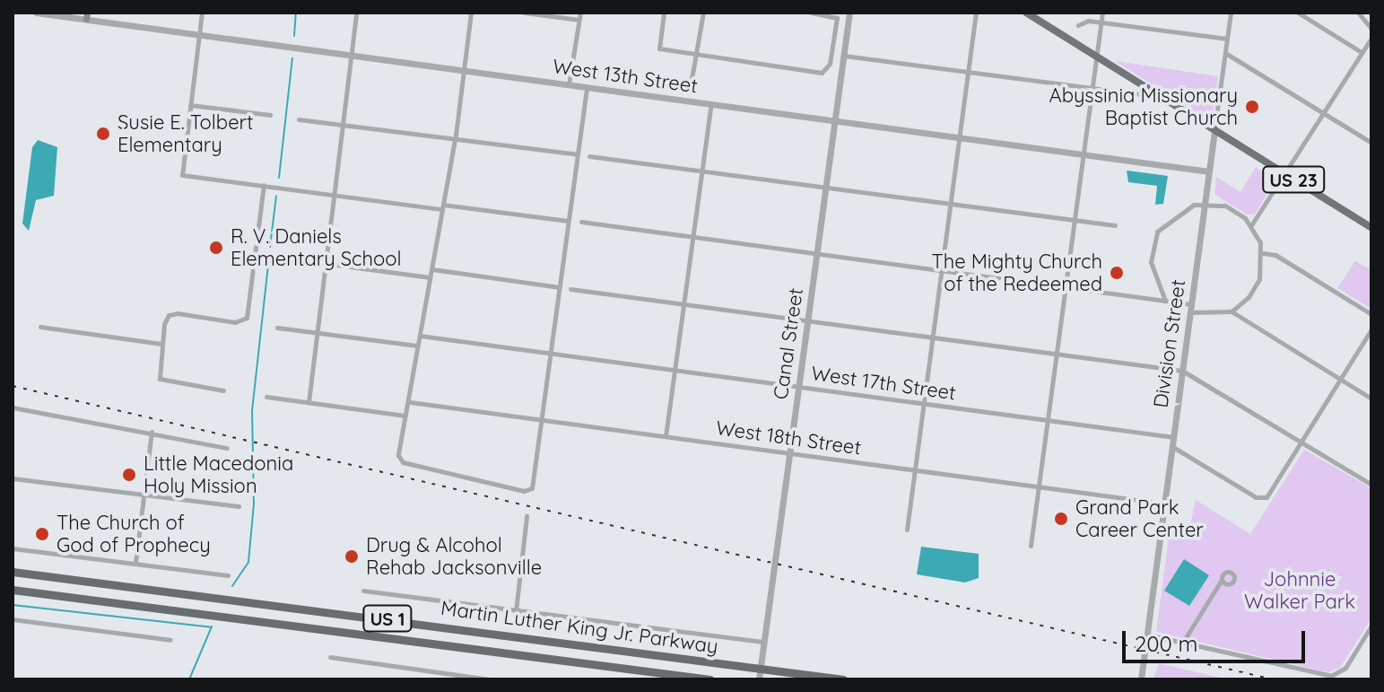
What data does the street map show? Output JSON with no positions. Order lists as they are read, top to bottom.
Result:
{
  "streets": {
    "highway": ["US 1", "Martin Luther King Jr. Parkway"],
    "main road": ["US 23"],
    "street": [
      "West 13th Street",
      "Canal Street",
      "Division Street",
      "West 17th Street",
      "West 18th Street"
    ]
  },
  "crossings": [
    ["West 13th Street", "Canal Street"],
    ["West 13th Street", "Division Street"],
    ["US 23", "Division Street"],
    ["Canal Street", "West 17th Street"],
    ["Canal Street", "West 18th Street"],
    ["Canal Street", "Martin Luther King Jr. Parkway"],
    ["Division Street", "West 17th Street"],
    ["Division Street", "West 18th Street"]
  ],
  "parks": ["Johnnie Walker Park"],
  "places": [
    "Abyssinia Missionary Baptist Church",
    "Susie E. Tolbert Elementary",
    "R. V. Daniels Elementary School",
    "The Mighty Church of the Redeemed",
    "Little Macedonia Holy Mission",
    "Grand Park Career Center",
    "The Church of God of Prophecy",
    "Drug & Alcohol Rehab Jacksonville"
  ],
  "scale_bar": "200 m"
}
